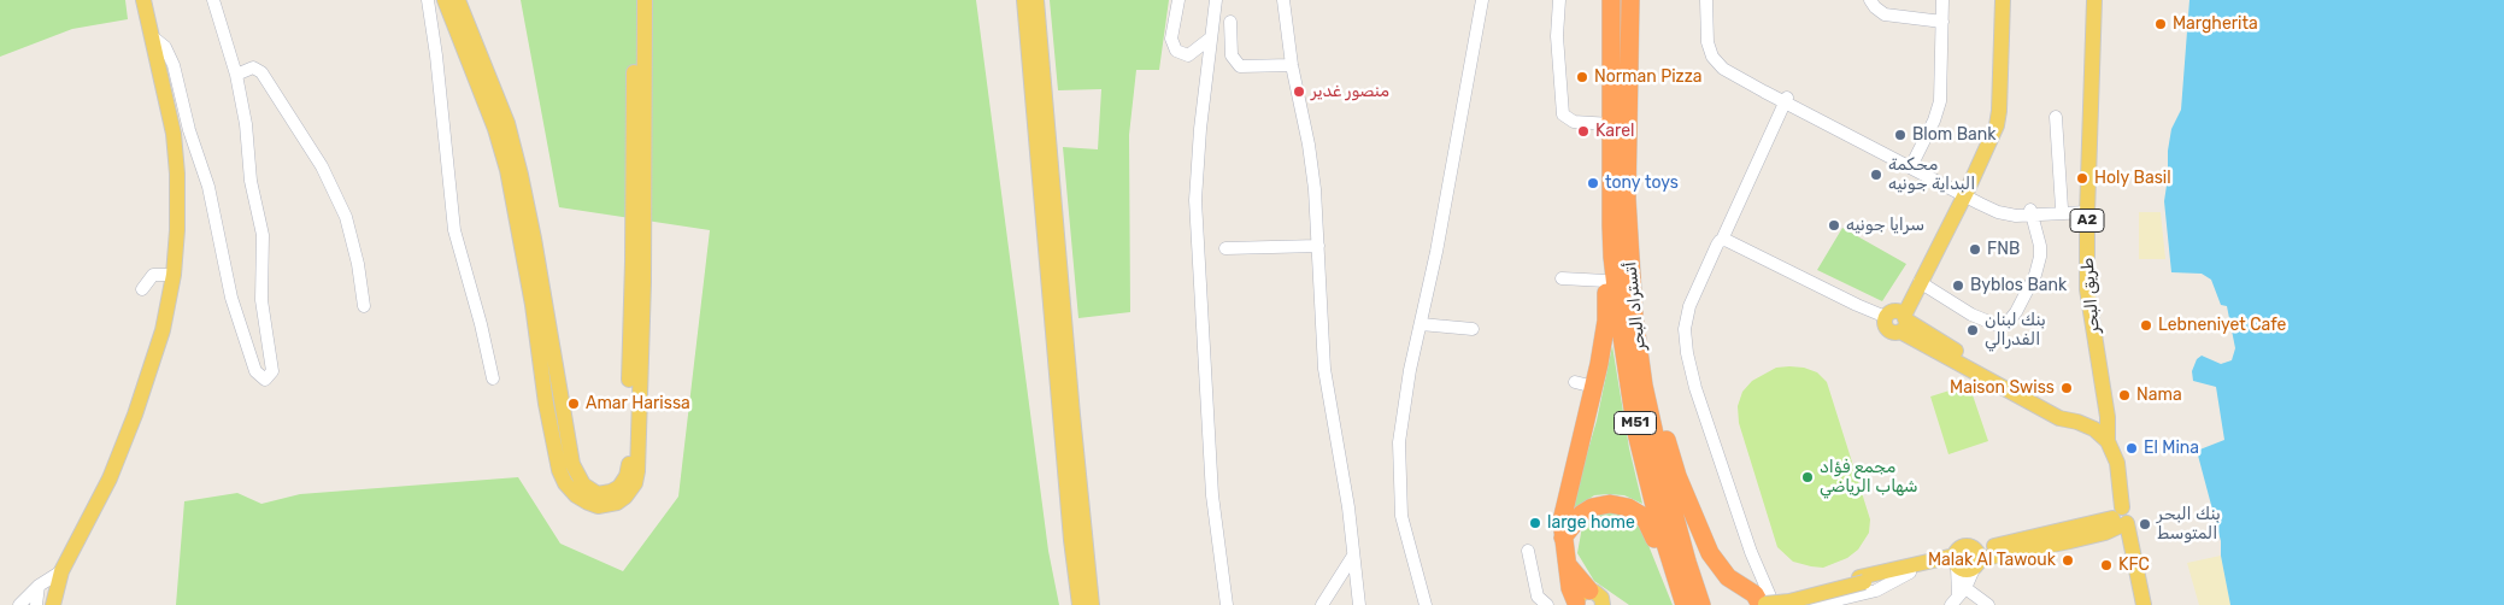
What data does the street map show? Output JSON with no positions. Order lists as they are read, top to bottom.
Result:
{
  "streets": {
    "highway": ["أتستراد البحر", "M51"],
    "main road": ["A2", "طريق البحر"]
  },
  "places": [
    "Margherita",
    "Norman Pizza",
    "منصور غدير",
    "Karel",
    "Blom Bank",
    "محكمة البداية جونيه",
    "Holy Basil",
    "tony toys",
    "سرايا جونيه",
    "FNB",
    "Byblos Bank",
    "Lebneniyet Cafe",
    "بنك لبنان الفدرالي",
    "Maison Swiss",
    "Nama",
    "Amar Harissa",
    "El Mina",
    "مجمع فؤاد شهاب الرياضي",
    "large home",
    "بنك البحر المتوسط",
    "Malak Al Tawouk",
    "KFC"
  ]
}
